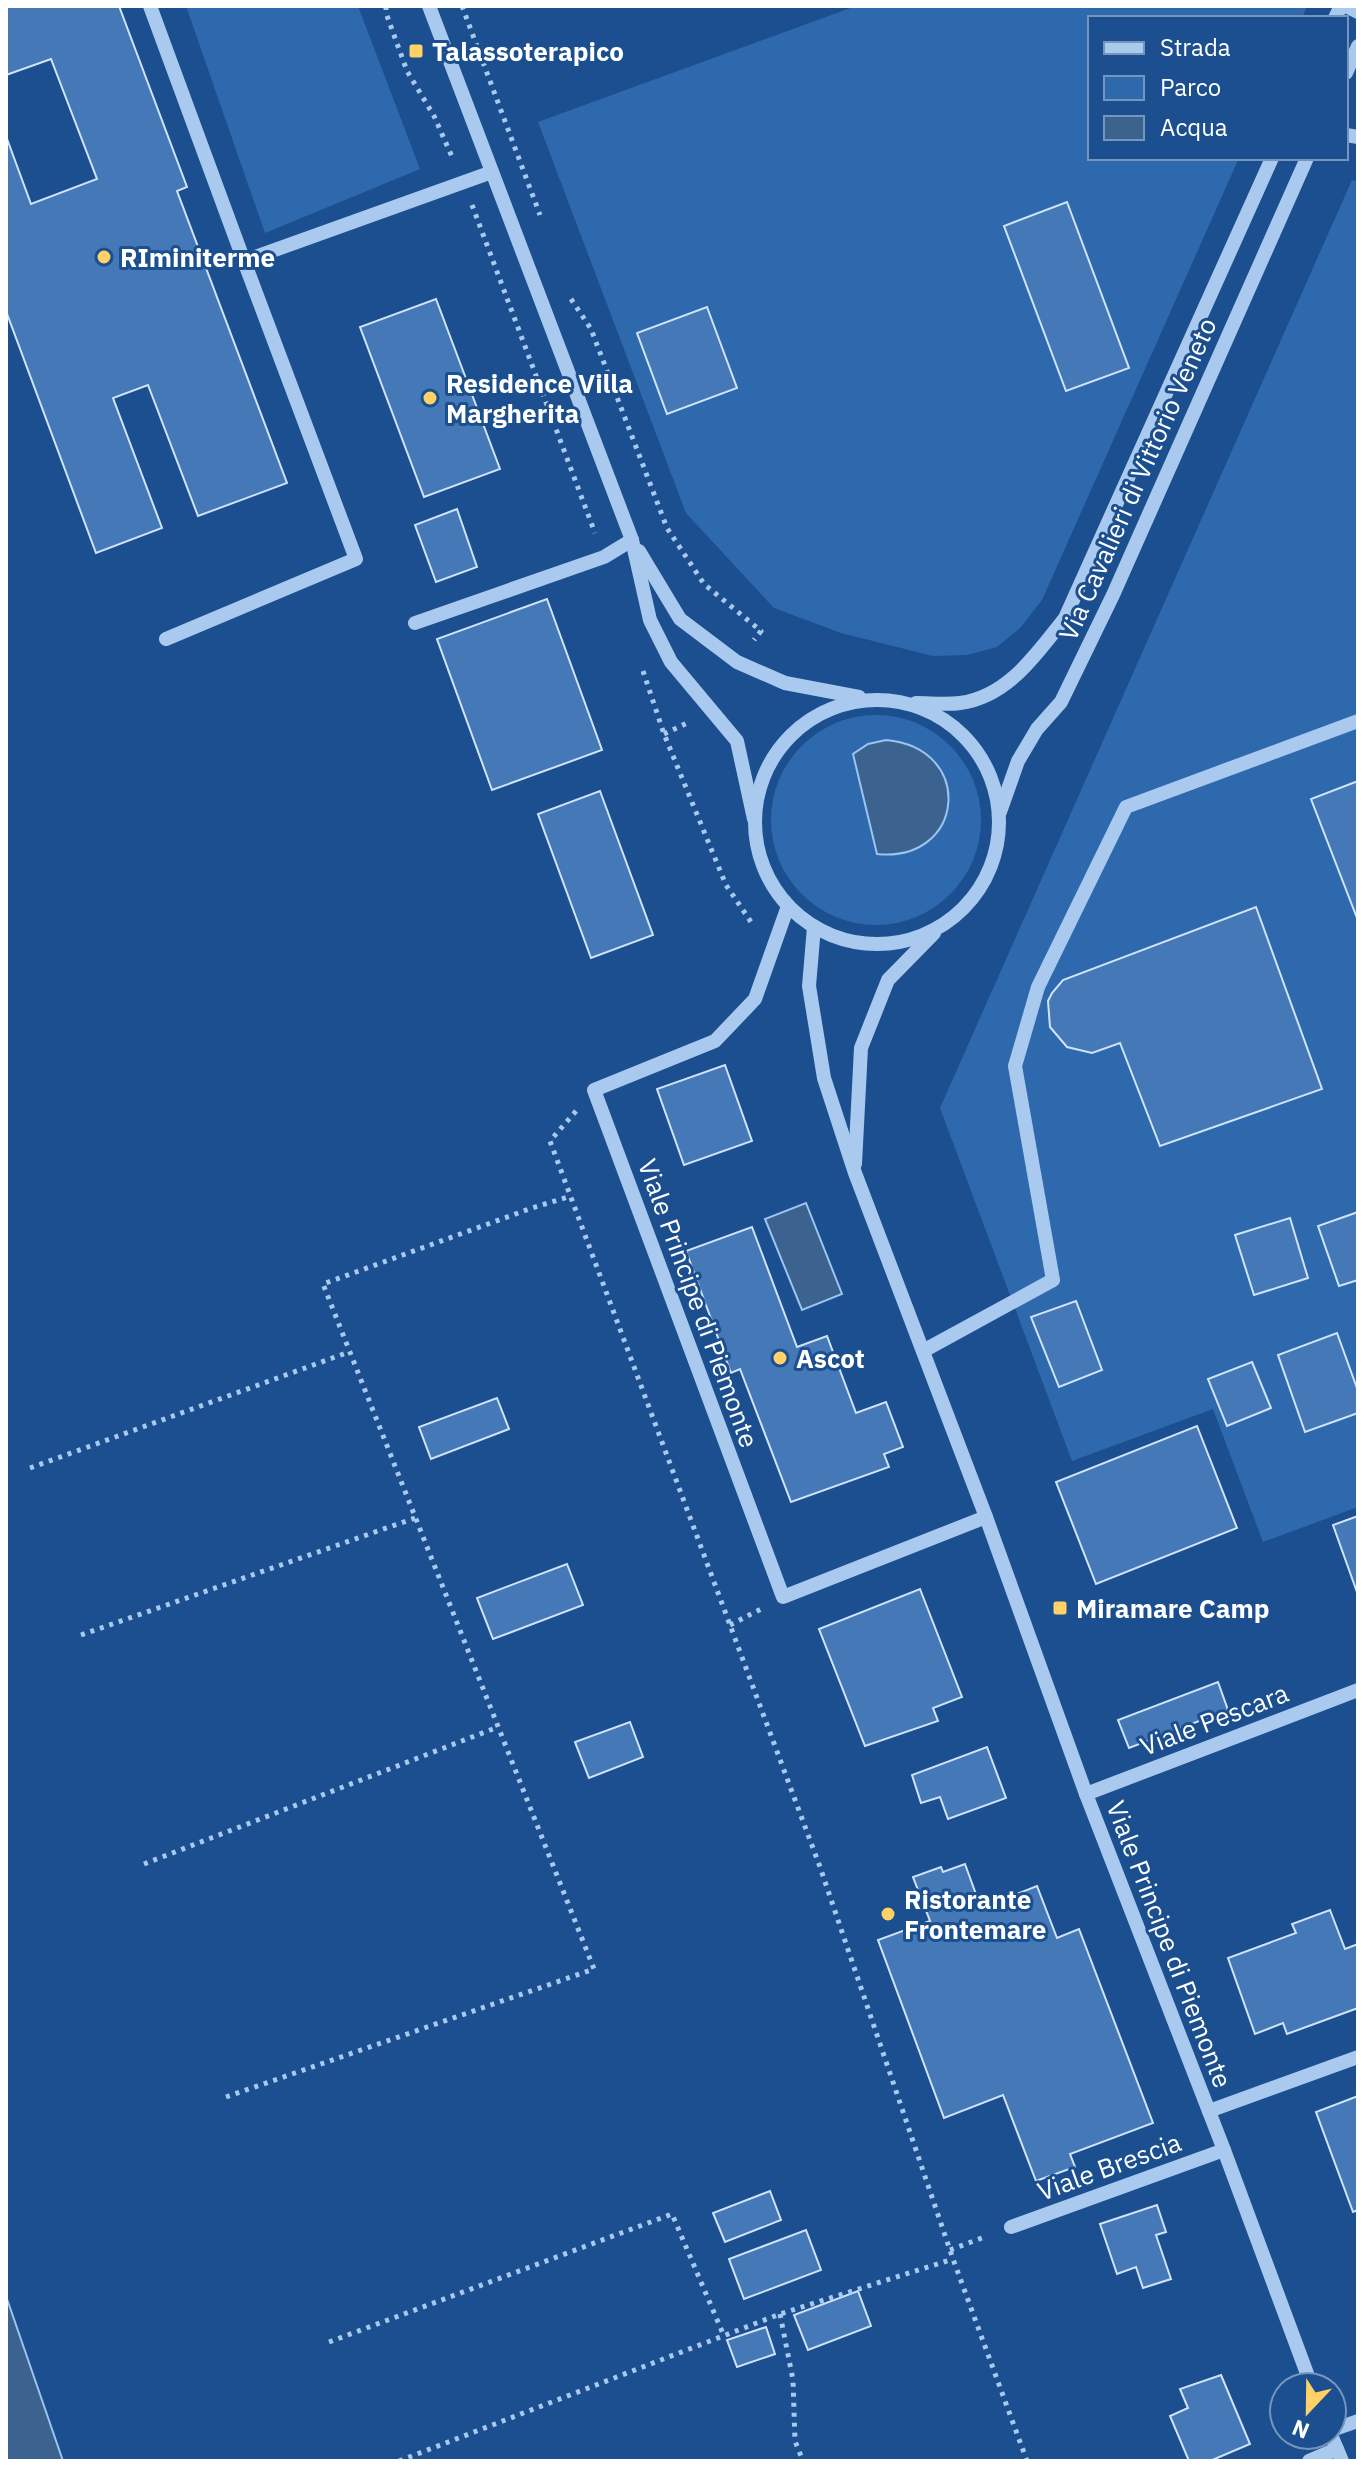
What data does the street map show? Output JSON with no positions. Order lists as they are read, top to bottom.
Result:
{
  "streets": {
    "street": [
      "Via Cavalieri di Vittorio Veneto",
      "Viale Principe di Piemonte",
      "Viale Pescara",
      "Viale Brescia"
    ]
  },
  "crossings": [
    ["Via Cavalieri di Vittorio Veneto", "Viale Principe di Piemonte"],
    ["Viale Principe di Piemonte", "Viale Pescara"],
    ["Viale Principe di Piemonte", "Viale Brescia"]
  ],
  "places": {
    "transit": ["Talassoterapico", "Miramare Camp"],
    "other": [
      "RIminiterme",
      "Residence Villa Margherita",
      "Ascot",
      "Ristorante Frontemare"
    ]
  },
  "legend": ["Strada", "Parco", "Acqua"],
  "north": "bottom"
}
